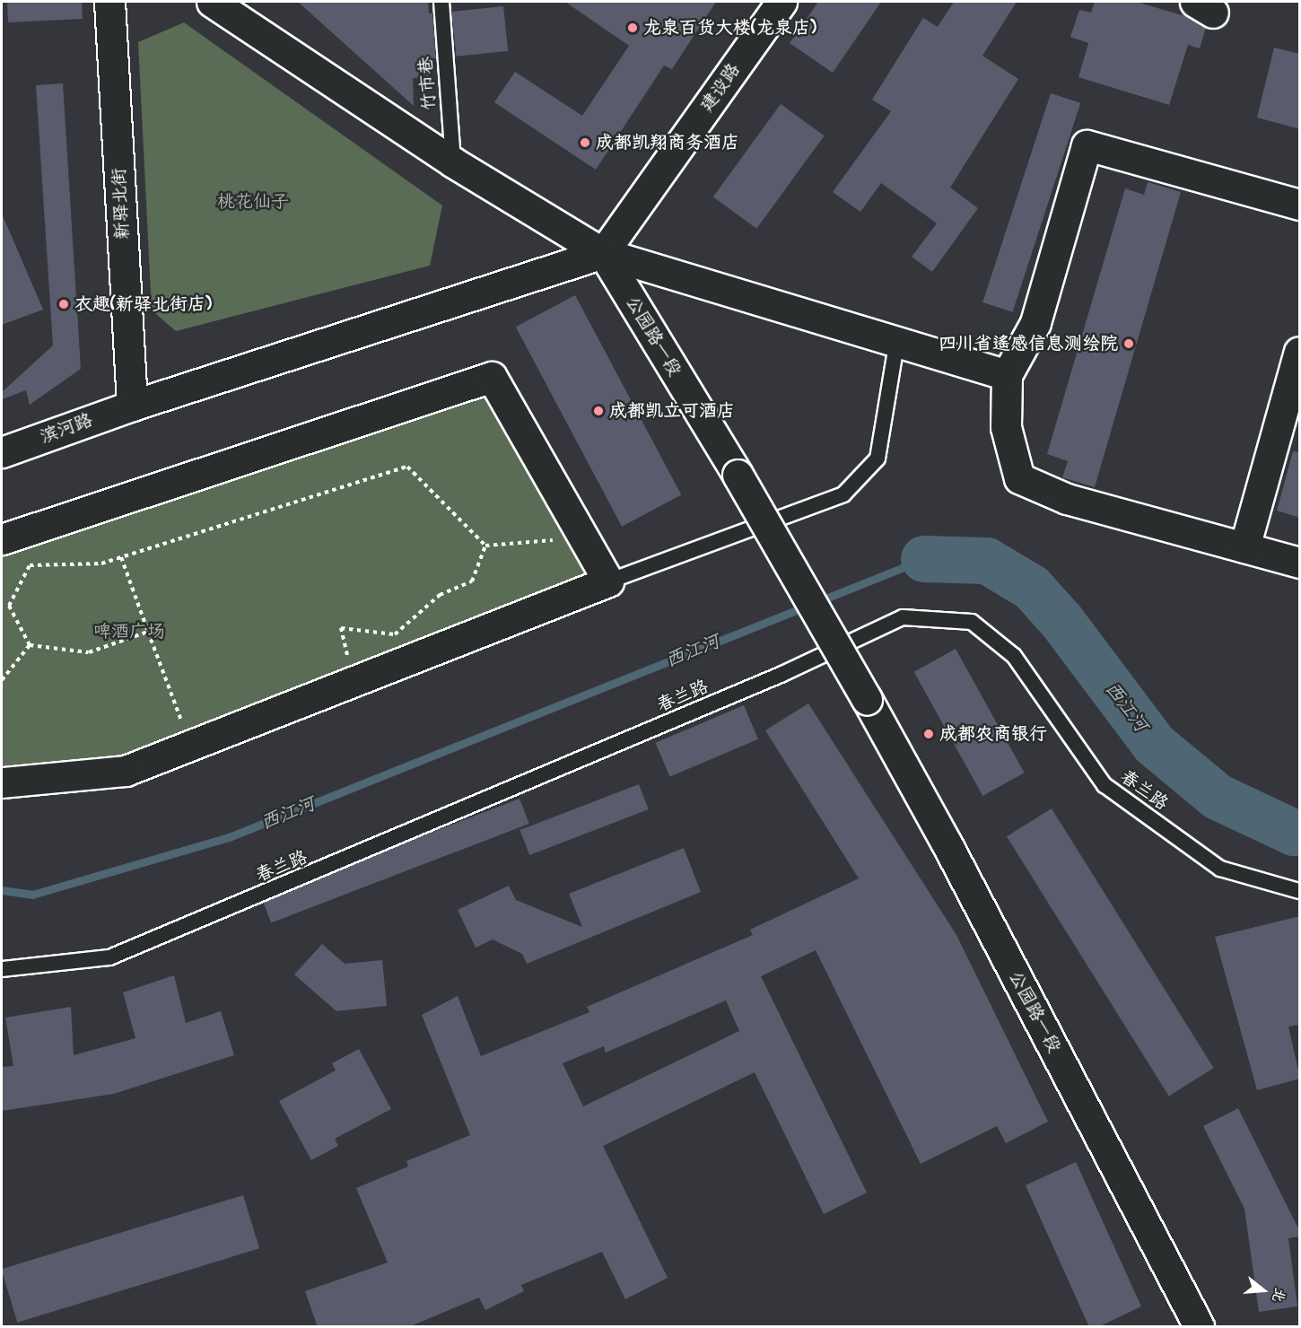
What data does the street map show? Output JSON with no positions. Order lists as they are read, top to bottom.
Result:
{
  "streets": {
    "street": [
      "建设路",
      "新驿北街",
      "公园路一段",
      "滨河路"
    ],
    "lane": ["竹市巷", "春兰路"]
  },
  "crossings": [
    ["建设路", "公园路一段"],
    ["建设路", "滨河路"],
    ["新驿北街", "滨河路"],
    ["公园路一段", "滨河路"]
  ],
  "water": ["西江河"],
  "parks": ["桃花仙子", "啤酒广场"],
  "places": [
    "龙泉百货大楼(龙泉店)",
    "成都凯翔商务酒店",
    "衣趣(新驿北街店)",
    "四川省遥感信息测绘院",
    "成都凯立可酒店",
    "成都农商银行"
  ],
  "north": "right"
}
